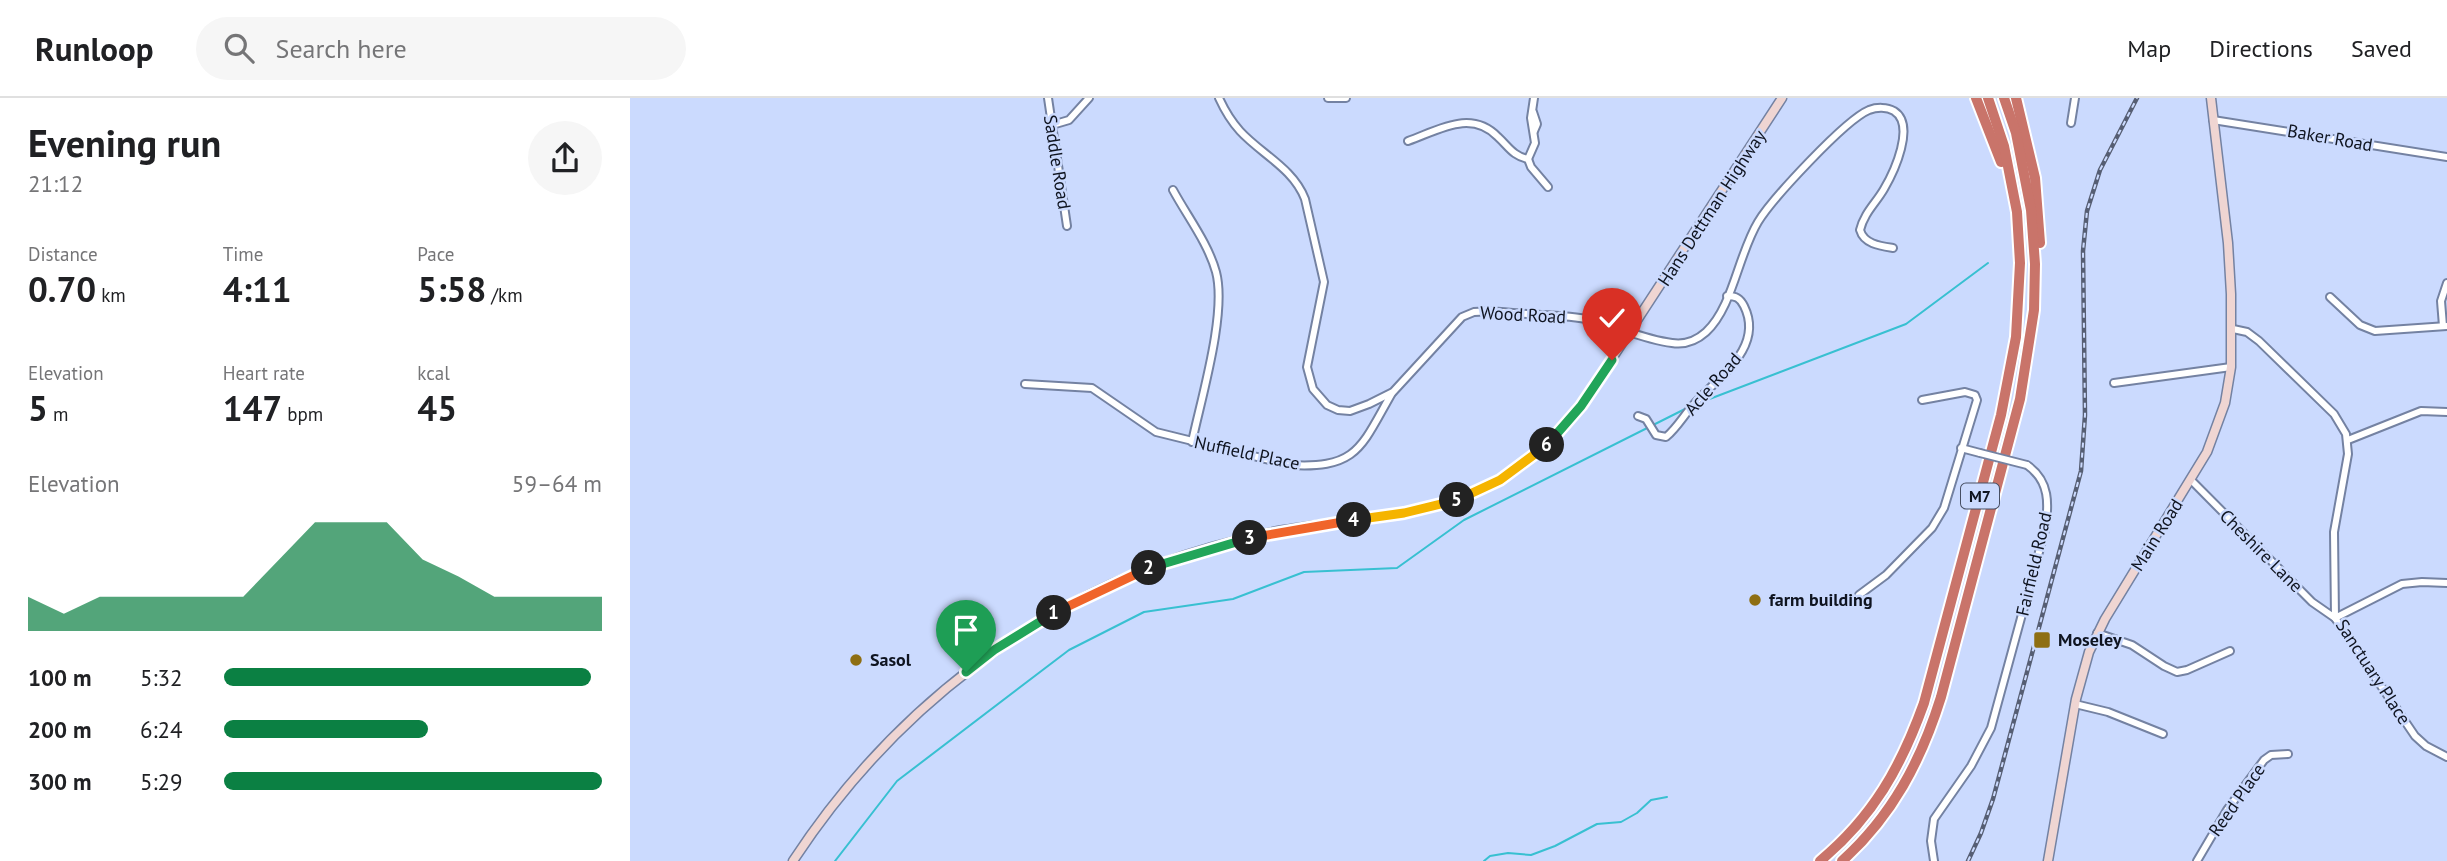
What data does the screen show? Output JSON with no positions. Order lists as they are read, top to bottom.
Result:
{
  "streets": {
    "highway": ["M7"],
    "street": [
      "Baker Road",
      "Saddle Road",
      "Hans Dettman Highway",
      "Wood Road",
      "Acle Road",
      "Nuffield Place",
      "Main Road",
      "Cheshire Lane",
      "Fairfield Road",
      "Sanctuary Place",
      "Reed Place"
    ]
  },
  "crossings": [
    ["Baker Road", "Main Road"],
    ["Hans Dettman Highway", "Wood Road"],
    ["Wood Road", "Acle Road"],
    ["Wood Road", "Nuffield Place"],
    ["Main Road", "Cheshire Lane"],
    ["Cheshire Lane", "Sanctuary Place"]
  ],
  "places": {
    "other": ["farm building", "Sasol"],
    "transit": ["Moseley"]
  },
  "page": {
    "header": "Runloop",
    "search": "Search here",
    "nav": ["Map", "Directions", "Saved"],
    "heading": ["Evening run", "21:12"],
    "stats": [
      ["Distance", "0.70 km"],
      ["Time", "4:11"],
      ["Pace", "5:58 /km"],
      ["Elevation", "5 m"],
      ["Heart rate", "147 bpm"],
      ["kcal", "45"]
    ],
    "pins": [
      "6",
      "5",
      "4",
      "3",
      "2",
      "1"
    ],
    "chart": ["Elevation", "59–64 m"],
    "list": [
      {
        "name": "100 m",
        "note": "5:32"
      },
      {
        "name": "200 m",
        "note": "6:24"
      },
      {
        "name": "300 m",
        "note": "5:29"
      }
    ]
  }
}
